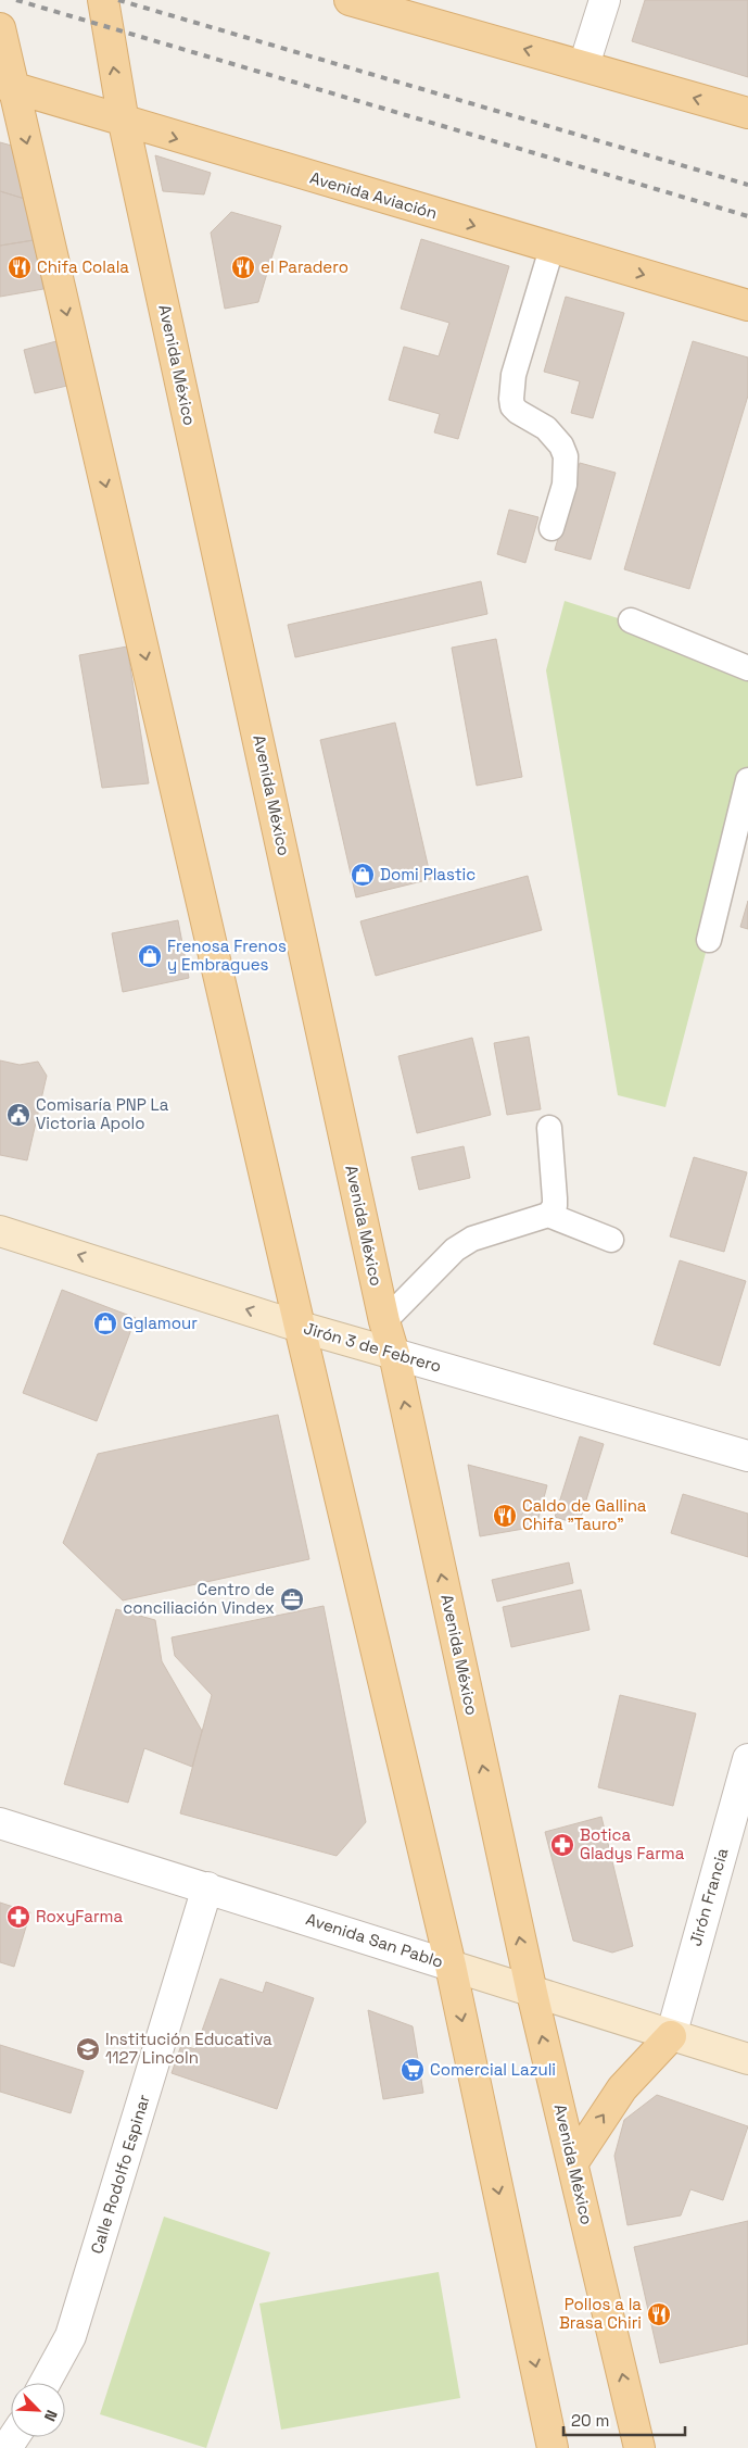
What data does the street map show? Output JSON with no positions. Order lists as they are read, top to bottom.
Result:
{
  "streets": {
    "main road": ["Avenida Aviación", "Avenida México"],
    "street": [
      "Jirón 3 de Febrero",
      "Jirón Francia",
      "Avenida San Pablo",
      "Calle Rodolfo Espinar"
    ]
  },
  "crossings": [
    ["Avenida Aviación", "Avenida México"],
    ["Avenida México", "Jirón 3 de Febrero"],
    ["Avenida México", "Avenida San Pablo"],
    ["Jirón Francia", "Avenida San Pablo"],
    ["Avenida San Pablo", "Calle Rodolfo Espinar"]
  ],
  "one_way": ["Jirón 3 de Febrero"],
  "places": {
    "restaurant": [
      "Chifa Colala",
      "el Paradero",
      "Caldo de Gallina Chifa \"Tauro\"",
      "Pollos a la Brasa Chiri"
    ],
    "shop": ["Domi Plastic", "Frenosa Frenos y Embragues", "Gglamour"],
    "public building": ["Comisaría PNP La Victoria Apolo"],
    "office": ["Centro de conciliación Vindex"],
    "pharmacy": ["Botica Gladys Farma", "RoxyFarma"],
    "school or university": ["Institución Educativa 1127 Lincoln"],
    "supermarket": ["Comercial Lazuli"]
  },
  "scale_bar": "20 m",
  "north": "bottom right"
}
